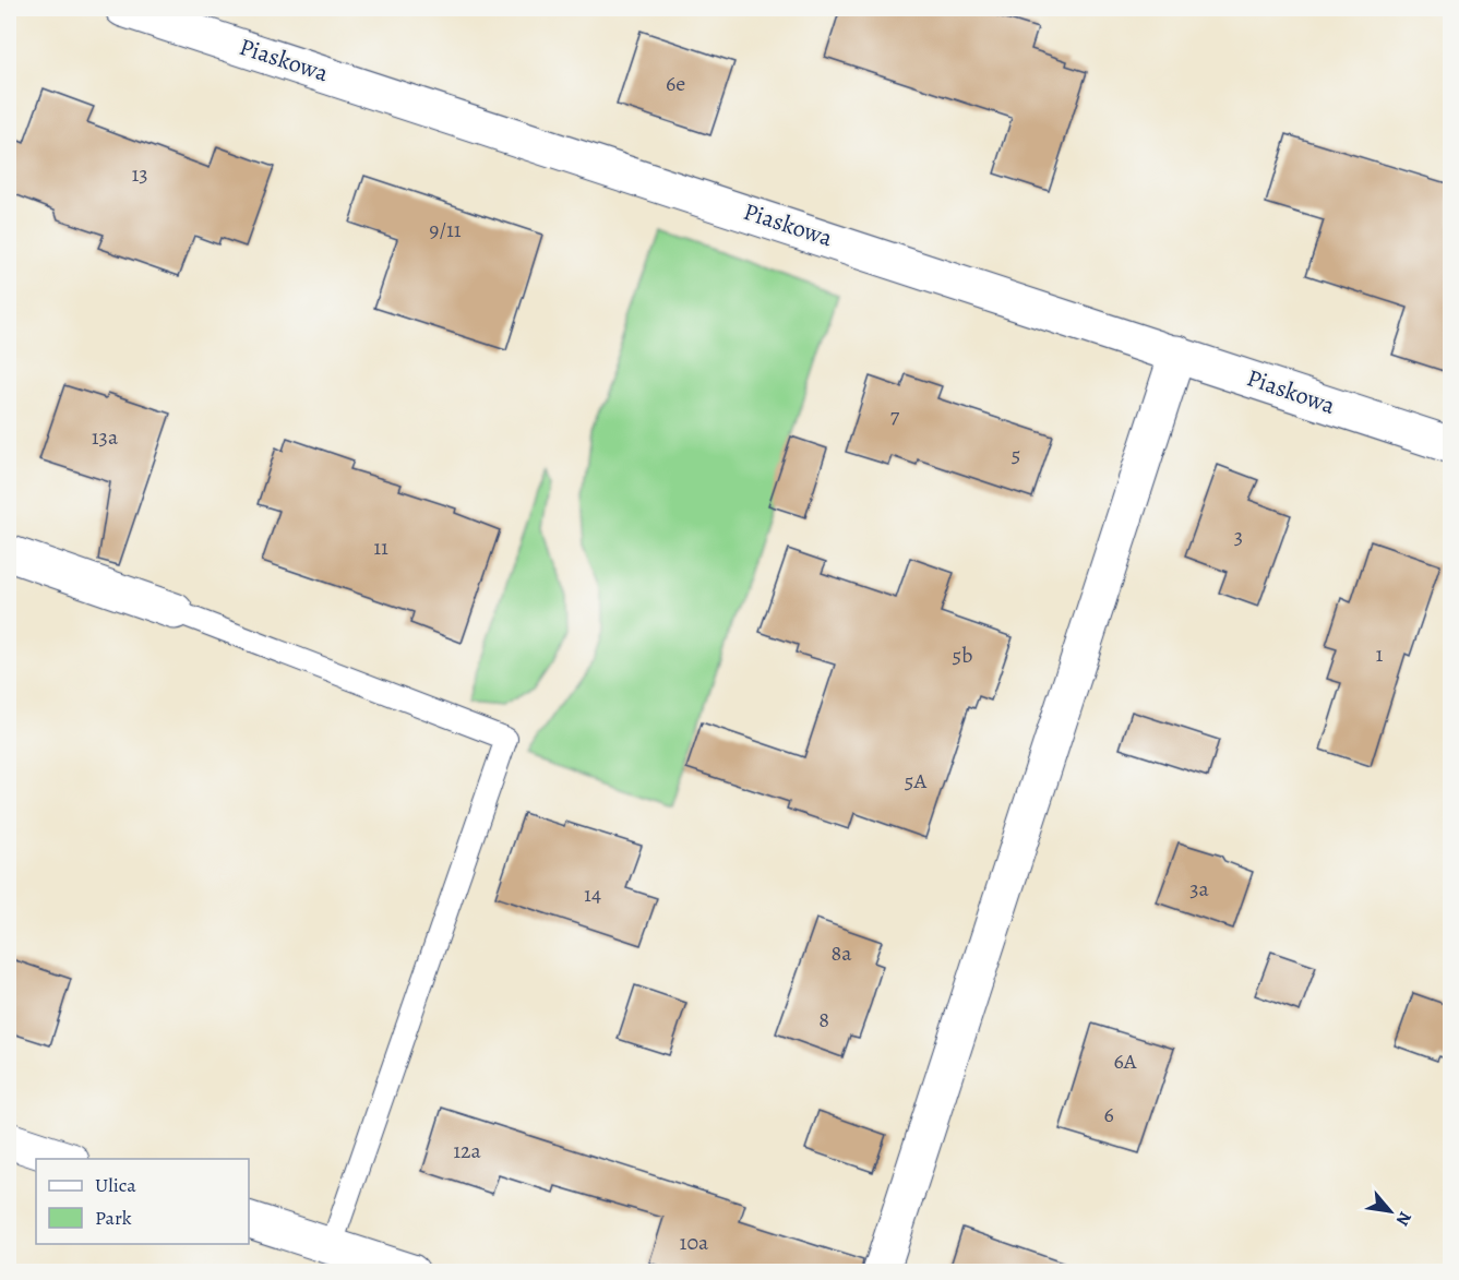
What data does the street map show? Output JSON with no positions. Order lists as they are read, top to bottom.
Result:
{
  "streets": {
    "street": ["Piaskowa"]
  },
  "house_numbers": [
    "6e",
    "13",
    "9/11",
    "7",
    "13a",
    "5",
    "3",
    "11",
    "1",
    "5b",
    "5A",
    "3a",
    "14",
    "8a",
    "8",
    "6A",
    "6",
    "12a",
    "10a"
  ],
  "legend": ["Ulica", "Park"],
  "north": "bottom right"
}
